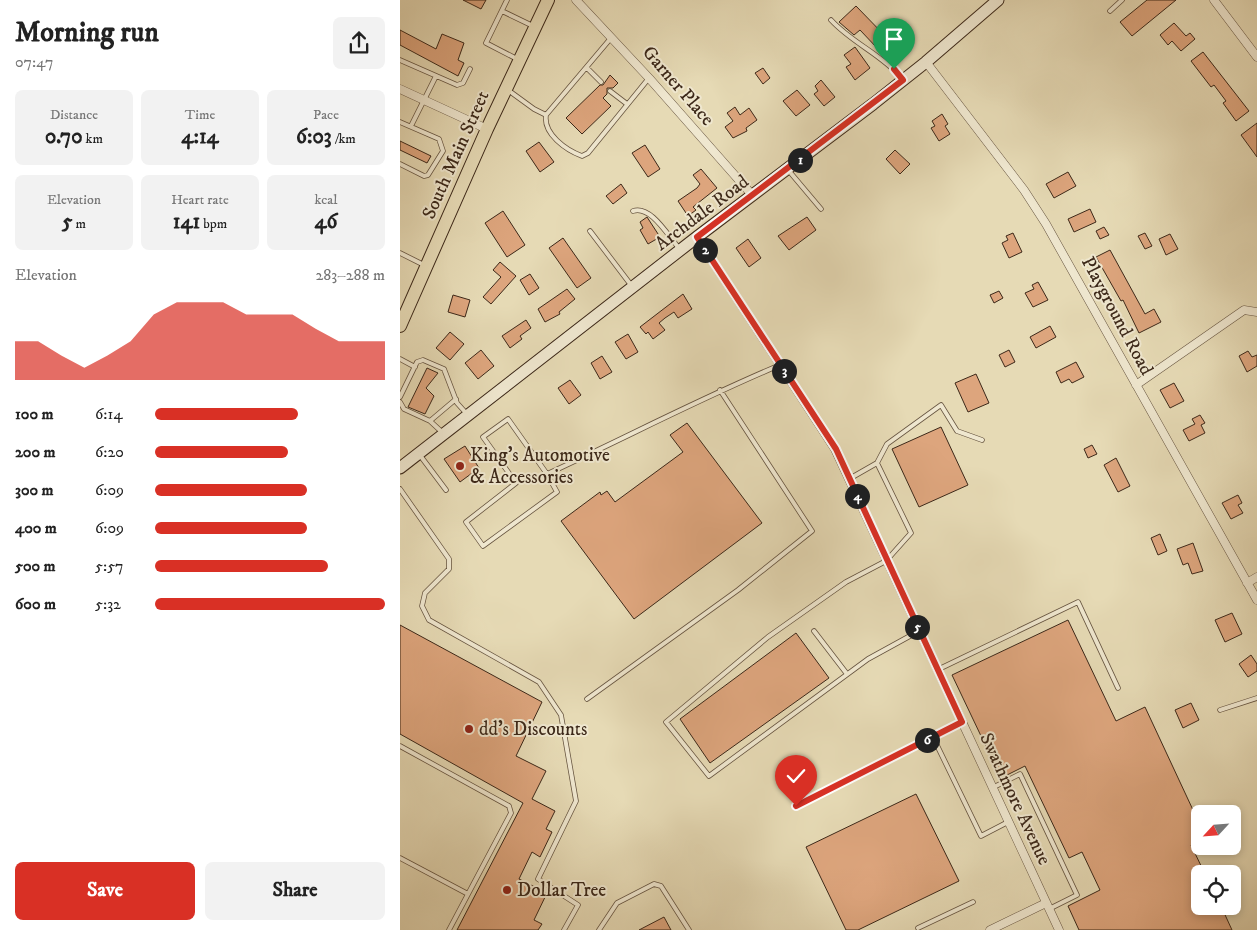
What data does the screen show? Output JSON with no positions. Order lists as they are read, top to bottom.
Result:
{
  "streets": {
    "main road": ["South Main Street", "Archdale Road"],
    "street": ["Garner Place", "Playground Road", "Swathmore Avenue"]
  },
  "crossings": [
    ["Garner Place", "Archdale Road"],
    ["Archdale Road", "Playground Road"],
    ["Archdale Road", "Swathmore Avenue"]
  ],
  "places": ["King's Automotive & Accessories", "dd's Discounts", "Dollar Tree"],
  "north": "bottom left",
  "page": {
    "heading": ["Morning run", "07:47"],
    "stats": [
      ["Distance", "0.70 km"],
      ["Time", "4:14"],
      ["Pace", "6:03 /km"],
      ["Elevation", "5 m"],
      ["Heart rate", "141 bpm"],
      ["kcal", "46"]
    ],
    "pins": [
      "1",
      "2",
      "3",
      "4",
      "5",
      "6"
    ],
    "chart": ["Elevation", "283–288 m"],
    "list": [
      {
        "name": "100 m",
        "note": "6:14"
      },
      {
        "name": "200 m",
        "note": "6:20"
      },
      {
        "name": "300 m",
        "note": "6:09"
      },
      {
        "name": "400 m",
        "note": "6:09"
      },
      {
        "name": "500 m",
        "note": "5:57"
      },
      {
        "name": "600 m",
        "note": "5:32"
      }
    ],
    "buttons": ["Save", "Share"]
  }
}
